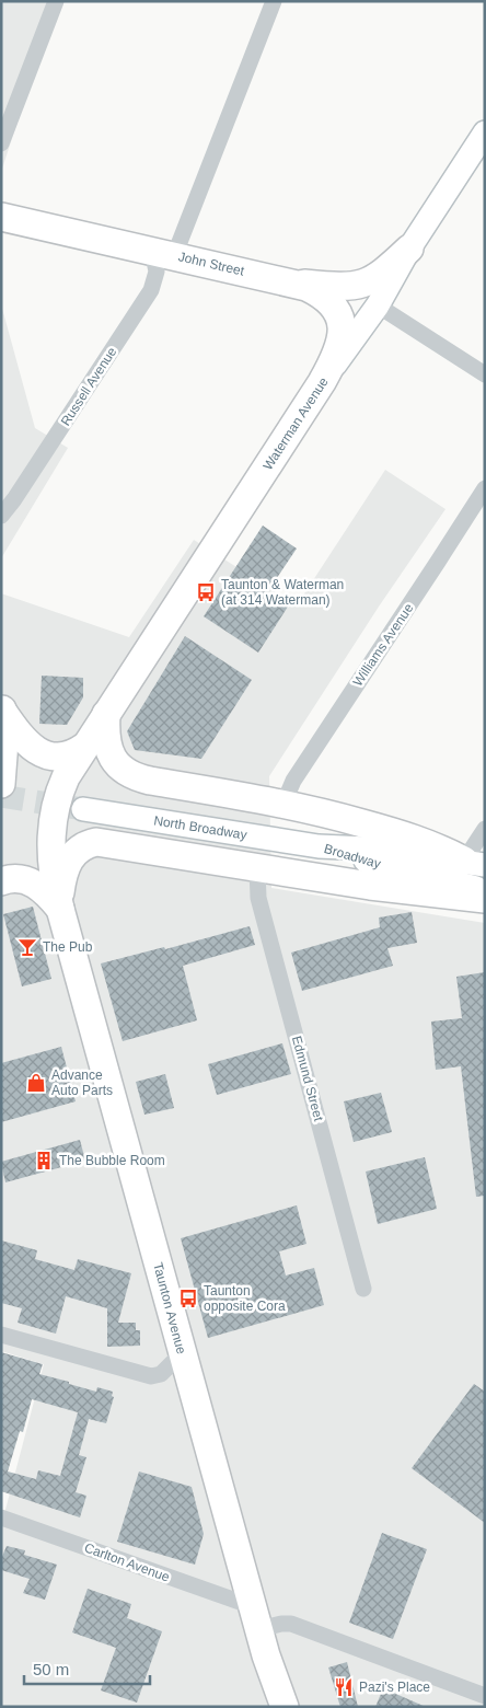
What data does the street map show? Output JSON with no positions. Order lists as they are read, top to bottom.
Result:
{
  "streets": {
    "highway": ["John Street", "Waterman Avenue", "Taunton Avenue"],
    "main road": ["North Broadway", "Broadway"],
    "street": [
      "Russell Avenue",
      "Williams Avenue",
      "Edmund Street",
      "Carlton Avenue"
    ]
  },
  "crossings": [
    ["John Street", "Russell Avenue"],
    ["John Street", "Waterman Avenue"],
    ["Waterman Avenue", "Taunton Avenue"],
    ["North Broadway", "Broadway"],
    ["Taunton Avenue", "Carlton Avenue"]
  ],
  "places": {
    "bus stop": ["Taunton & Waterman (at 314 Waterman)", "Taunton opposite Cora"],
    "bar": ["The Pub"],
    "shop": ["Advance Auto Parts"],
    "building": ["The Bubble Room"],
    "restaurant": ["Pazi's Place"]
  },
  "scale_bar": "50 m"
}
